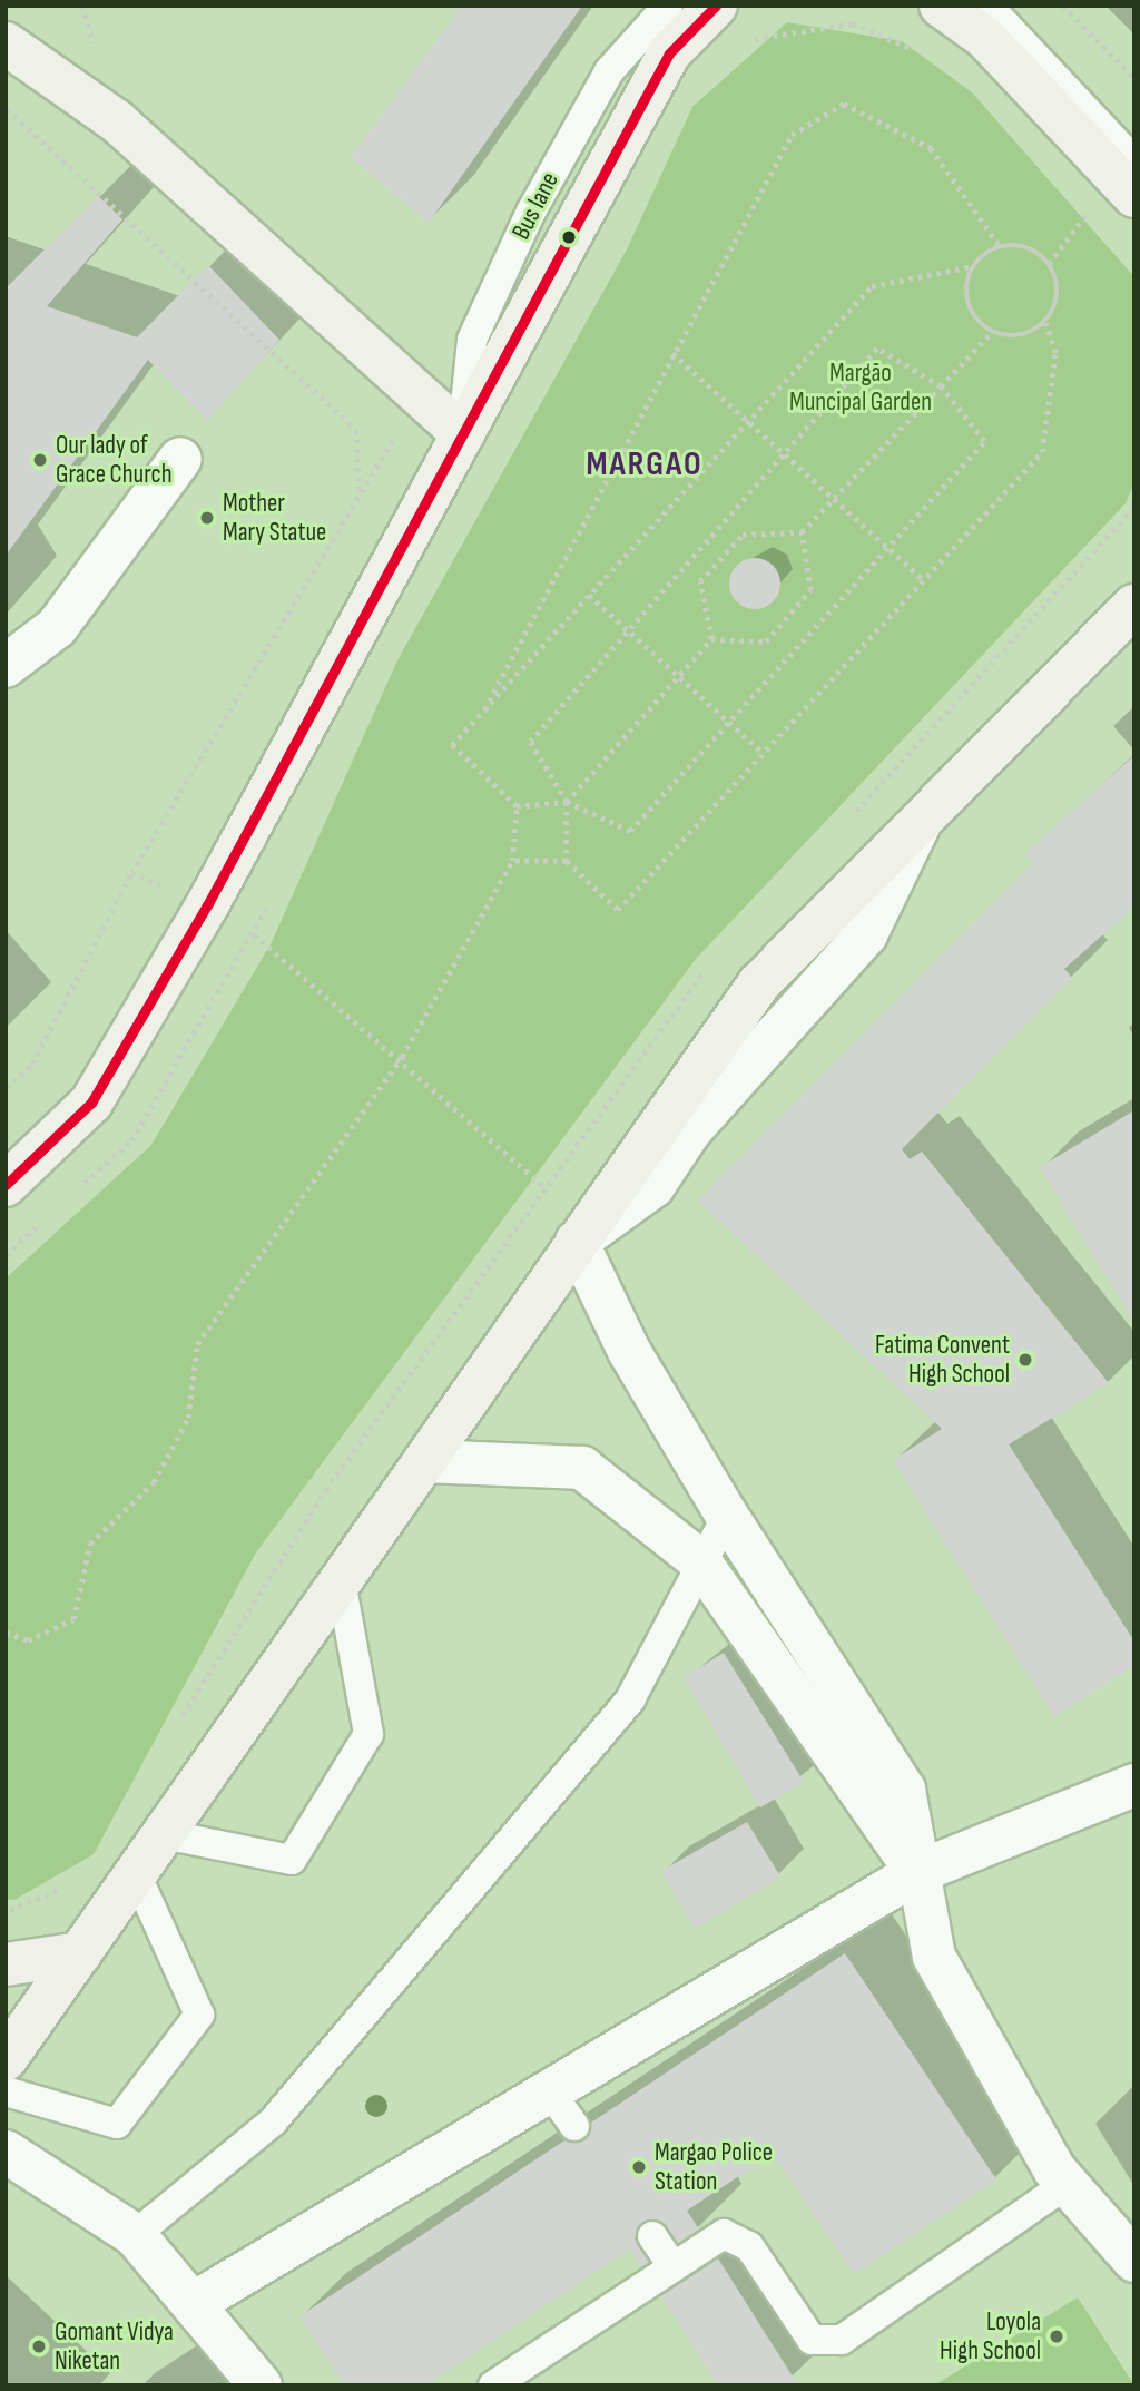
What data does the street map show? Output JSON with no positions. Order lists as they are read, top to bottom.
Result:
{
  "streets": {
    "lane": ["Bus lane"]
  },
  "districts": ["MARGAO"],
  "parks": ["Margão Muncipal Garden"],
  "places": [
    "Our lady of Grace Church",
    "Mother Mary Statue",
    "Fatima Convent High School",
    "Margao Police Station",
    "Loyola High School",
    "Gomant Vidya Niketan"
  ]
}
